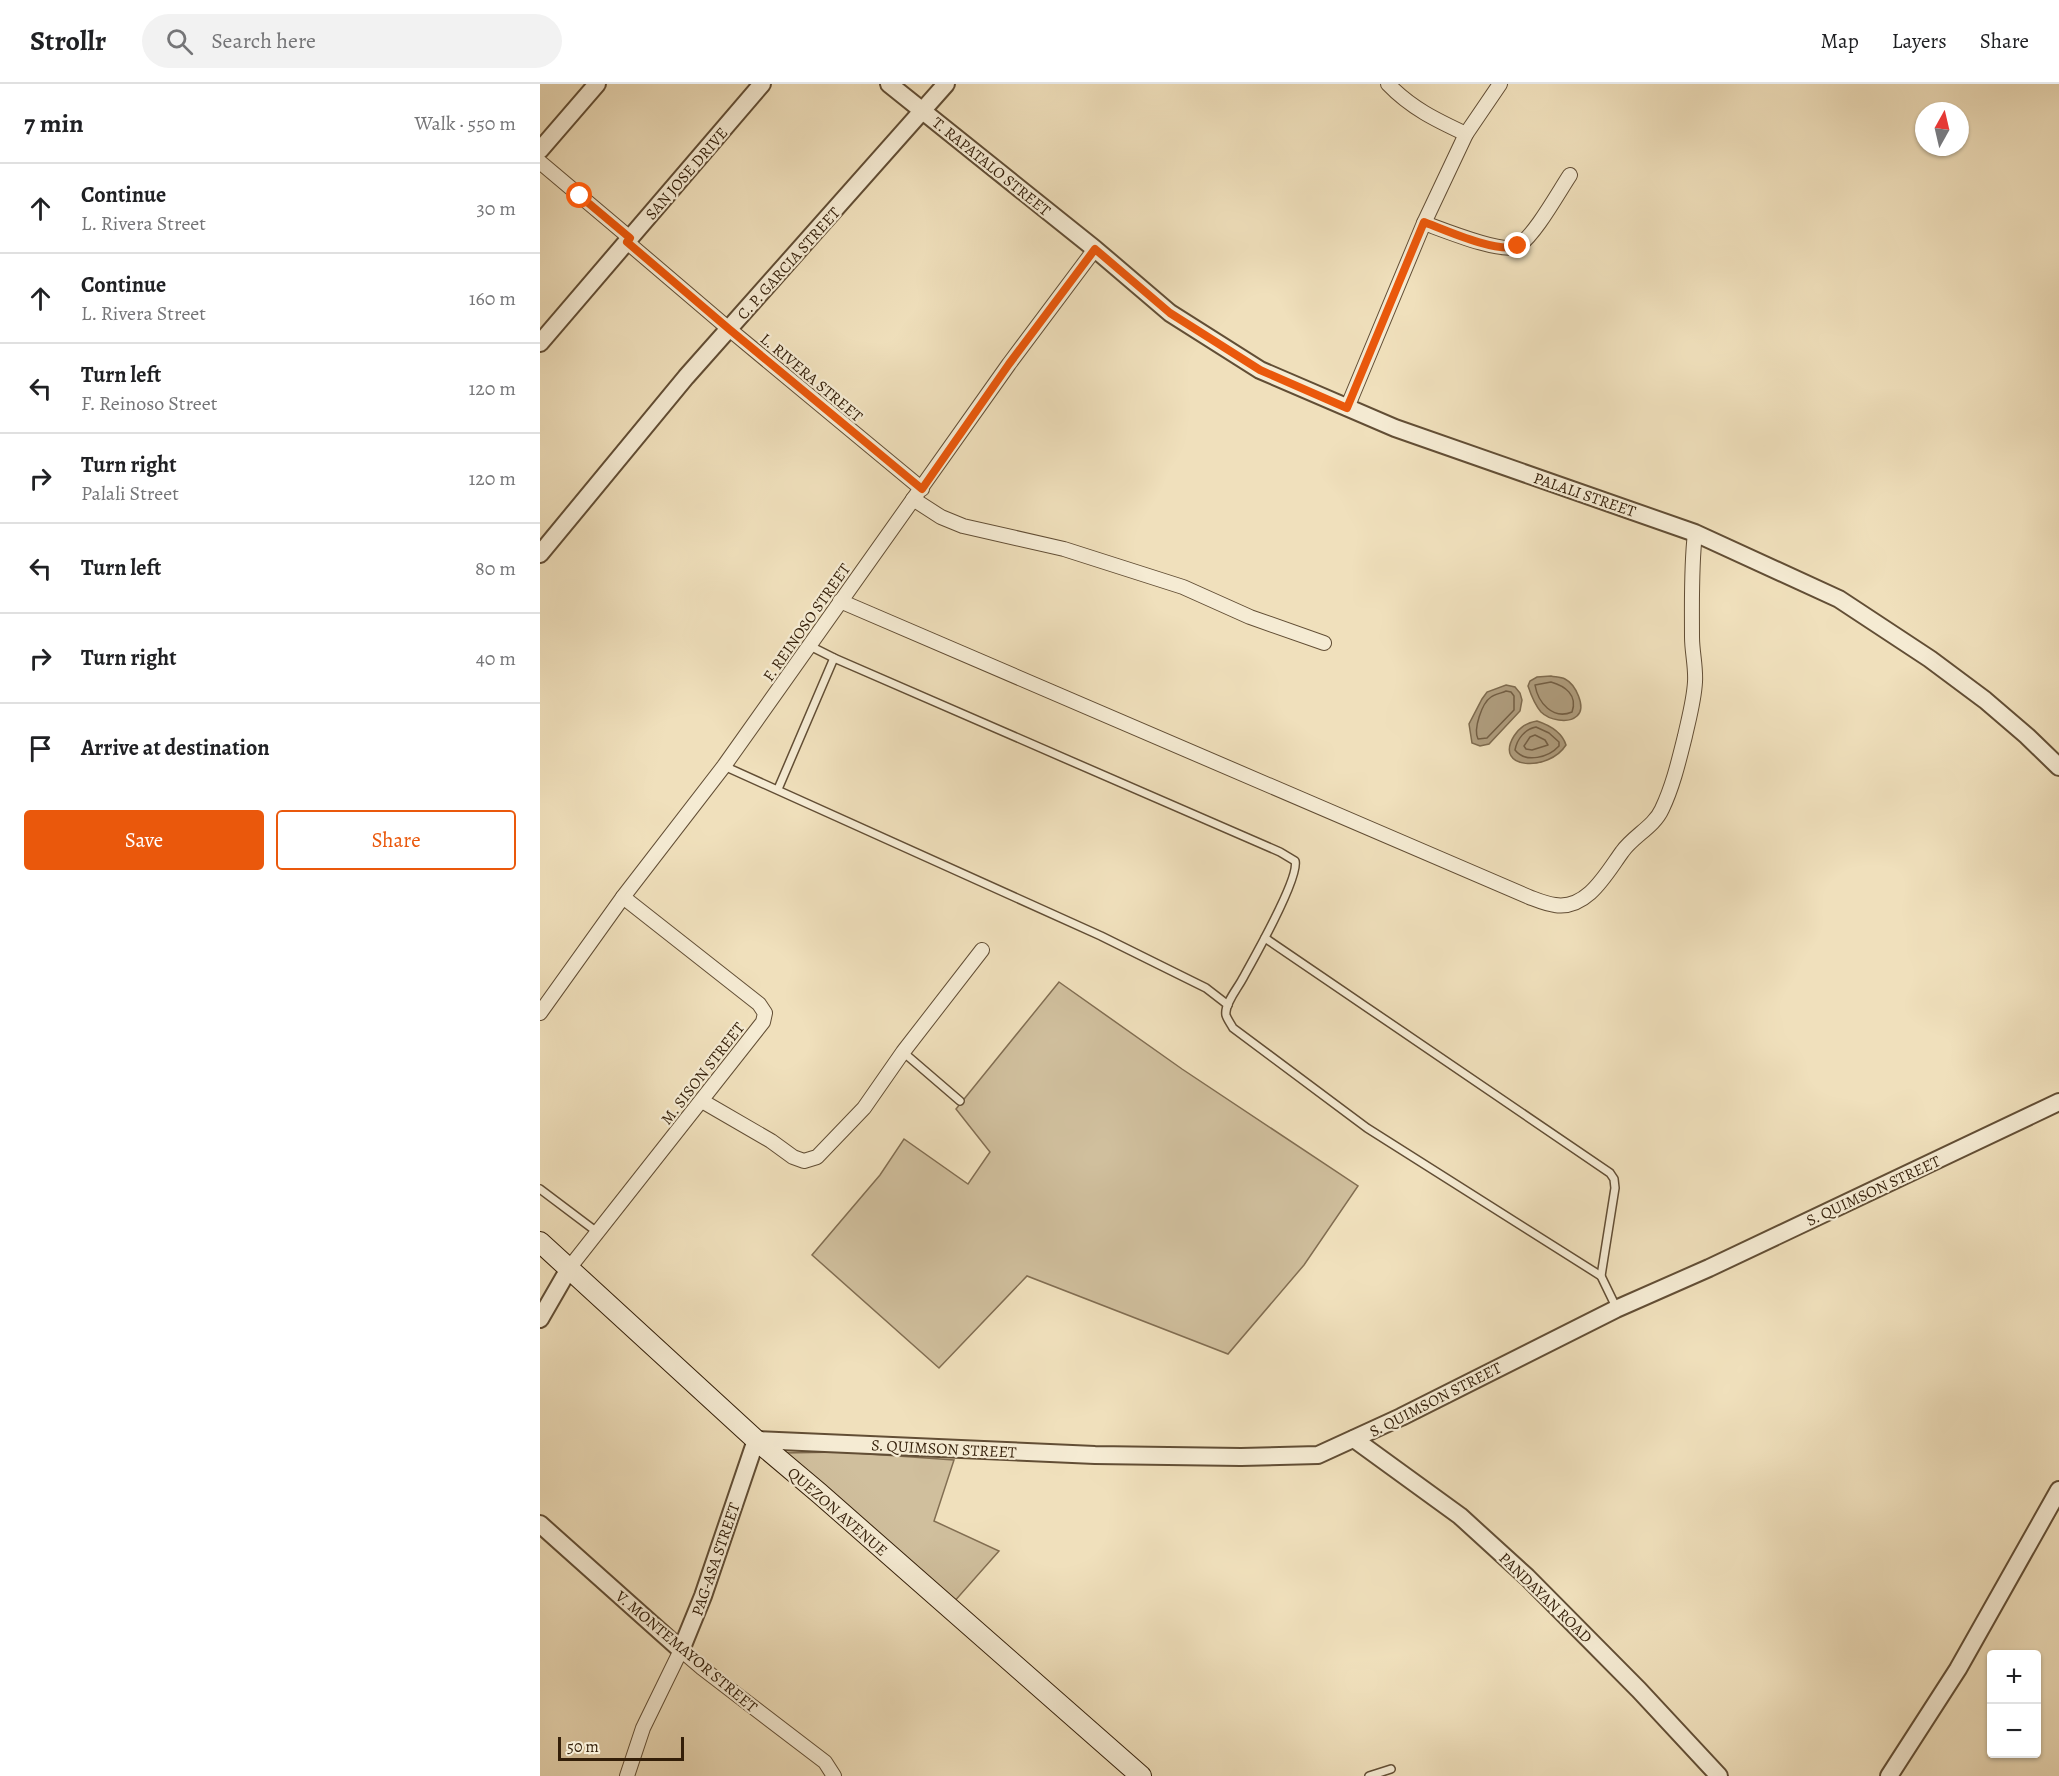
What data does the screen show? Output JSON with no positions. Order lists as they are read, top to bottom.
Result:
{
  "streets": {
    "main road": ["QUEZON AVENUE"],
    "street": [
      "T. RAPATALO STREET",
      "SAN JOSE DRIVE",
      "C. P. GARCIA STREET",
      "L. RIVERA STREET",
      "PALALI STREET",
      "F. REINOSO STREET",
      "M. SISON STREET",
      "S. QUIMSON STREET",
      "PAG-ASA STREET",
      "PANDAYAN ROAD",
      "V. MONTEMAYOR STREET"
    ]
  },
  "crossings": [
    ["T. RAPATALO STREET", "C. P. GARCIA STREET"],
    ["T. RAPATALO STREET", "PALALI STREET"],
    ["T. RAPATALO STREET", "F. REINOSO STREET"],
    ["SAN JOSE DRIVE", "L. RIVERA STREET"],
    ["C. P. GARCIA STREET", "L. RIVERA STREET"],
    ["L. RIVERA STREET", "F. REINOSO STREET"],
    ["PALALI STREET", "F. REINOSO STREET"],
    ["F. REINOSO STREET", "M. SISON STREET"],
    ["M. SISON STREET", "QUEZON AVENUE"],
    ["S. QUIMSON STREET", "QUEZON AVENUE"],
    ["S. QUIMSON STREET", "PAG-ASA STREET"],
    ["S. QUIMSON STREET", "PANDAYAN ROAD"],
    ["QUEZON AVENUE", "PAG-ASA STREET"],
    ["PAG-ASA STREET", "V. MONTEMAYOR STREET"]
  ],
  "scale_bar": "50 m",
  "north": "top",
  "page": {
    "header": "Strollr",
    "search": "Search here",
    "nav": ["Map", "Layers", "Share"],
    "heading": ["7 min", "Walk · 550 m"],
    "list": [
      ["Continue", "L. Rivera Street", "30 m"],
      ["Continue", "L. Rivera Street", "160 m"],
      ["Turn left", "F. Reinoso Street", "120 m"],
      ["Turn right", "Palali Street", "120 m"],
      ["Turn left", "80 m"],
      ["Turn right", "40 m"],
      "Arrive at destination"
    ],
    "buttons": ["Save", "Share"],
    "map_buttons": ["+", "−"],
    "scale": "50 m"
  }
}
